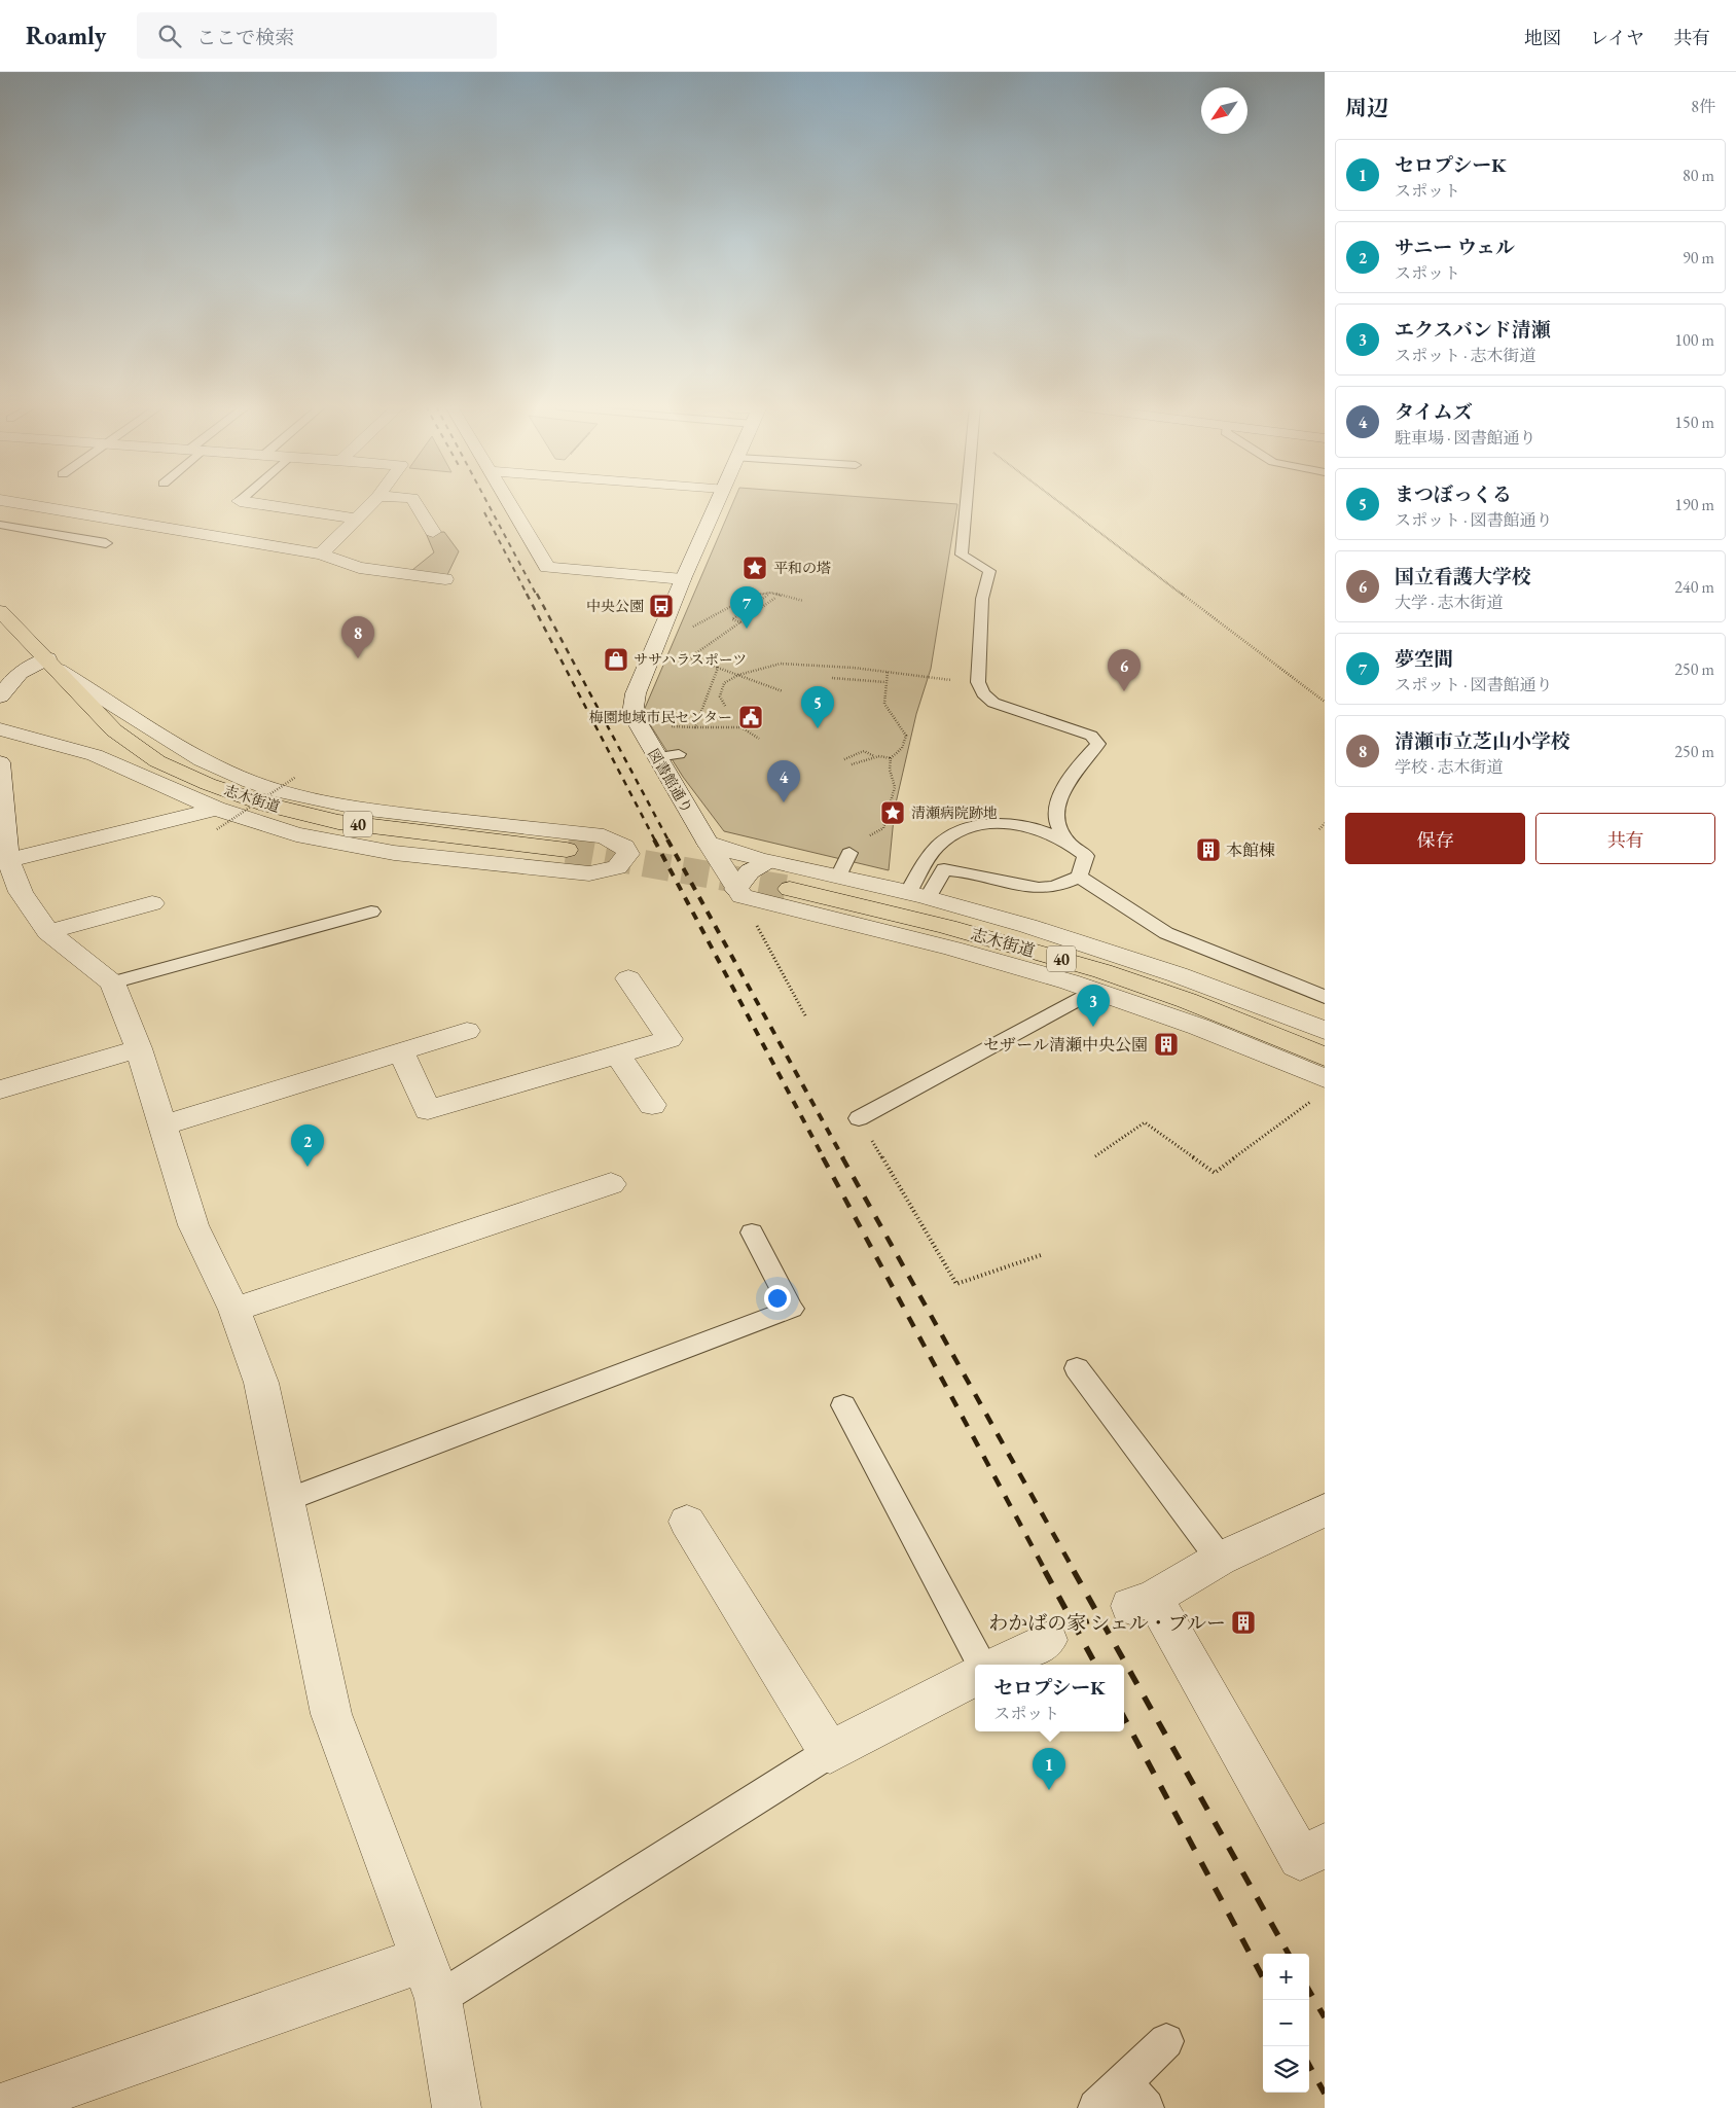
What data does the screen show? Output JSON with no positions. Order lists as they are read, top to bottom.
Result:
{
  "streets": {
    "main road": ["志木街道", "40"],
    "street": ["図書館通り"]
  },
  "places": {
    "place": ["平和の塔", "清瀬病院跡地"],
    "bus stop": ["中央公園"],
    "shop": ["ササハラスポーツ"],
    "public building": ["梅園地域市民センター"],
    "building": ["本館棟", "セザール清瀬中央公園", "わかばの家 シェル・ブルー"]
  },
  "north": "bottom left",
  "page": {
    "header": "Roamly",
    "search": "ここで検索",
    "nav": ["地図", "レイヤ", "共有"],
    "heading": ["周辺", "8件"],
    "list": [
      {
        "mark": "1",
        "name": "セロプシーK",
        "note": "スポット",
        "value": "80 m"
      },
      {
        "mark": "2",
        "name": "サニー ウェル",
        "note": "スポット",
        "value": "90 m"
      },
      {
        "mark": "3",
        "name": "エクスバンド清瀬",
        "note": "スポット · 志木街道",
        "value": "100 m"
      },
      {
        "mark": "4",
        "name": "タイムズ",
        "note": "駐車場 · 図書館通り",
        "value": "150 m"
      },
      {
        "mark": "5",
        "name": "まつぼっくる",
        "note": "スポット · 図書館通り",
        "value": "190 m"
      },
      {
        "mark": "6",
        "name": "国立看護大学校",
        "note": "大学 · 志木街道",
        "value": "240 m"
      },
      {
        "mark": "7",
        "name": "夢空間",
        "note": "スポット · 図書館通り",
        "value": "250 m"
      },
      {
        "mark": "8",
        "name": "清瀬市立芝山小学校",
        "note": "学校 · 志木街道",
        "value": "250 m"
      }
    ],
    "pins": [
      "7",
      "8",
      "6",
      "5",
      "4",
      "3",
      "2",
      "1"
    ],
    "buttons": ["保存", "共有"],
    "popup": ["セロプシーK", "スポット"],
    "map_buttons": ["+", "−"]
  }
}
